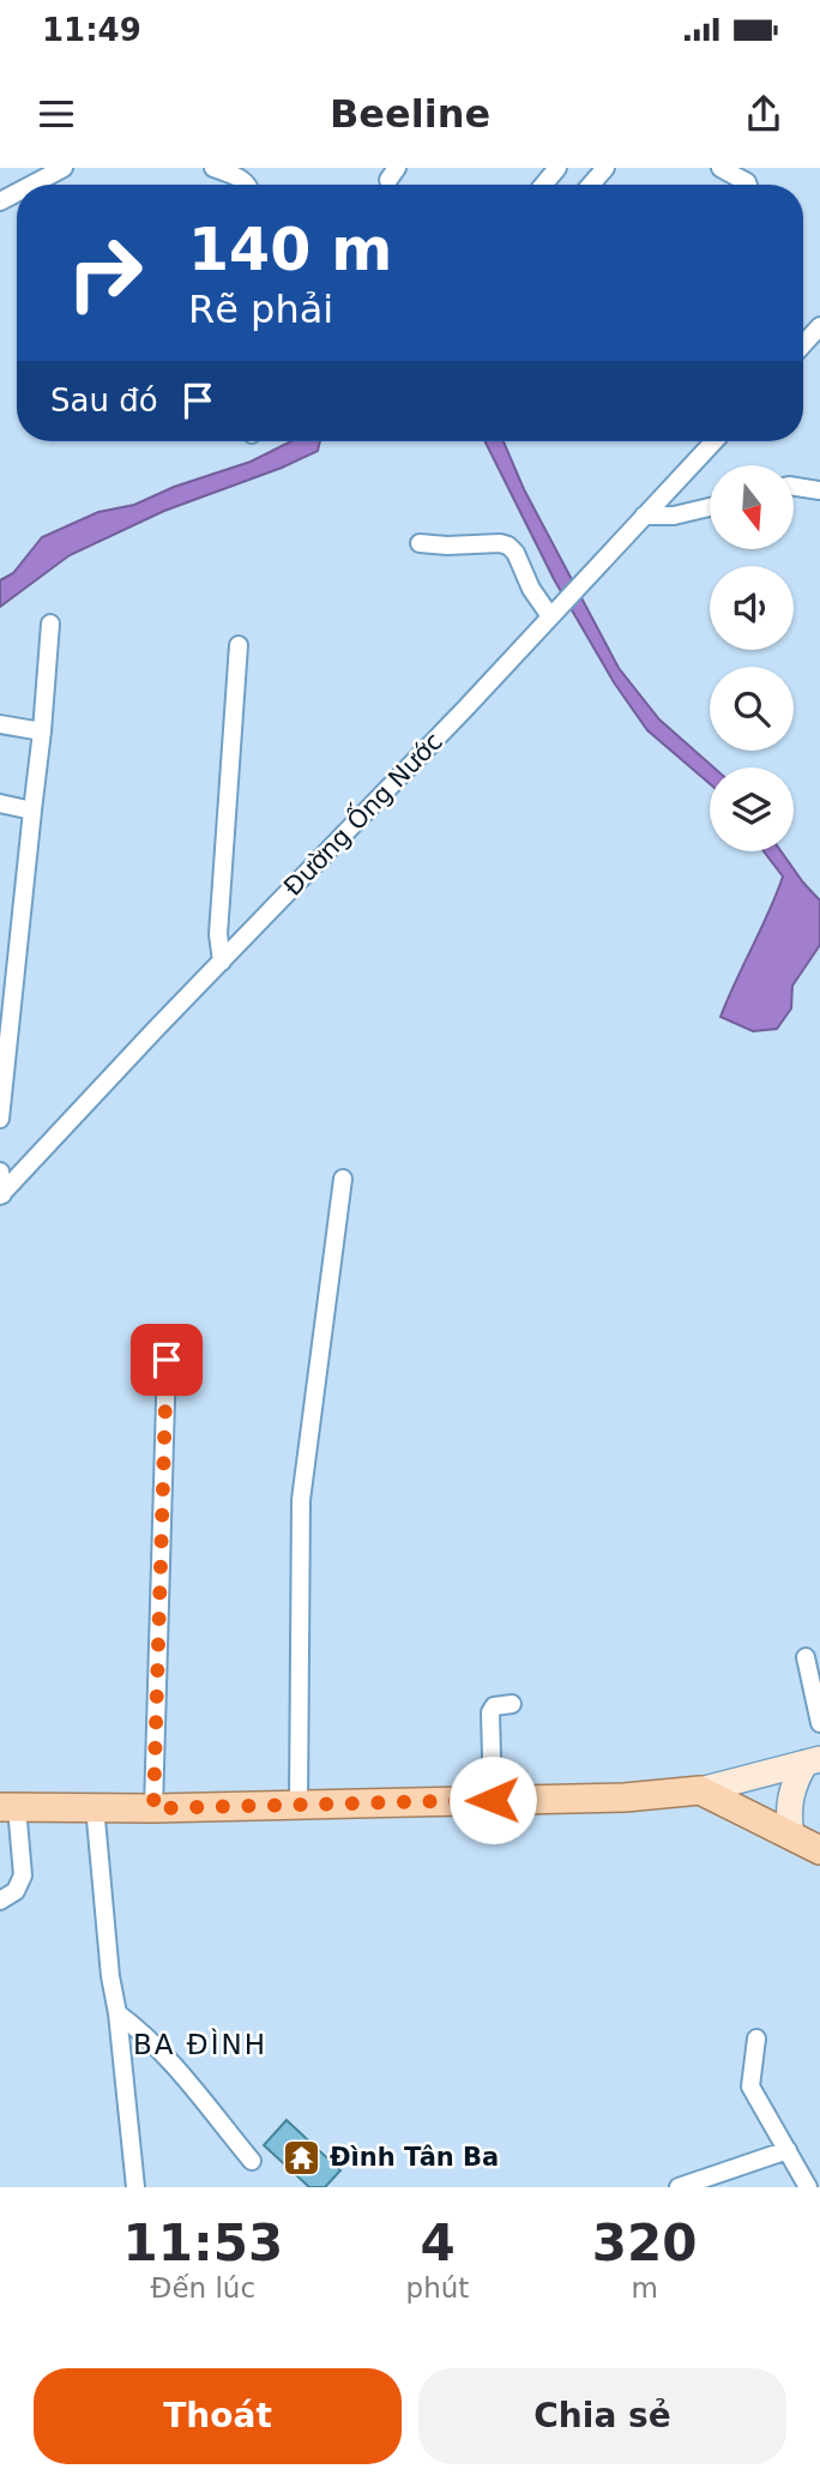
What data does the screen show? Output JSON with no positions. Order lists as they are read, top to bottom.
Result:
{
  "streets": {
    "street": ["Đường Ống Nước"]
  },
  "districts": ["BA ĐÌNH"],
  "places": {
    "temple": ["Đình Tân Ba"]
  },
  "north": "bottom",
  "page": {
    "status": "11:49",
    "header": "Beeline",
    "turn": ["140 m", "Rẽ phải"],
    "then": "Sau đó",
    "eta": [
      "11:53",
      "Đến lúc",
      "4",
      "phút",
      "320",
      "m"
    ],
    "buttons": ["Thoát", "Chia sẻ"]
  }
}
